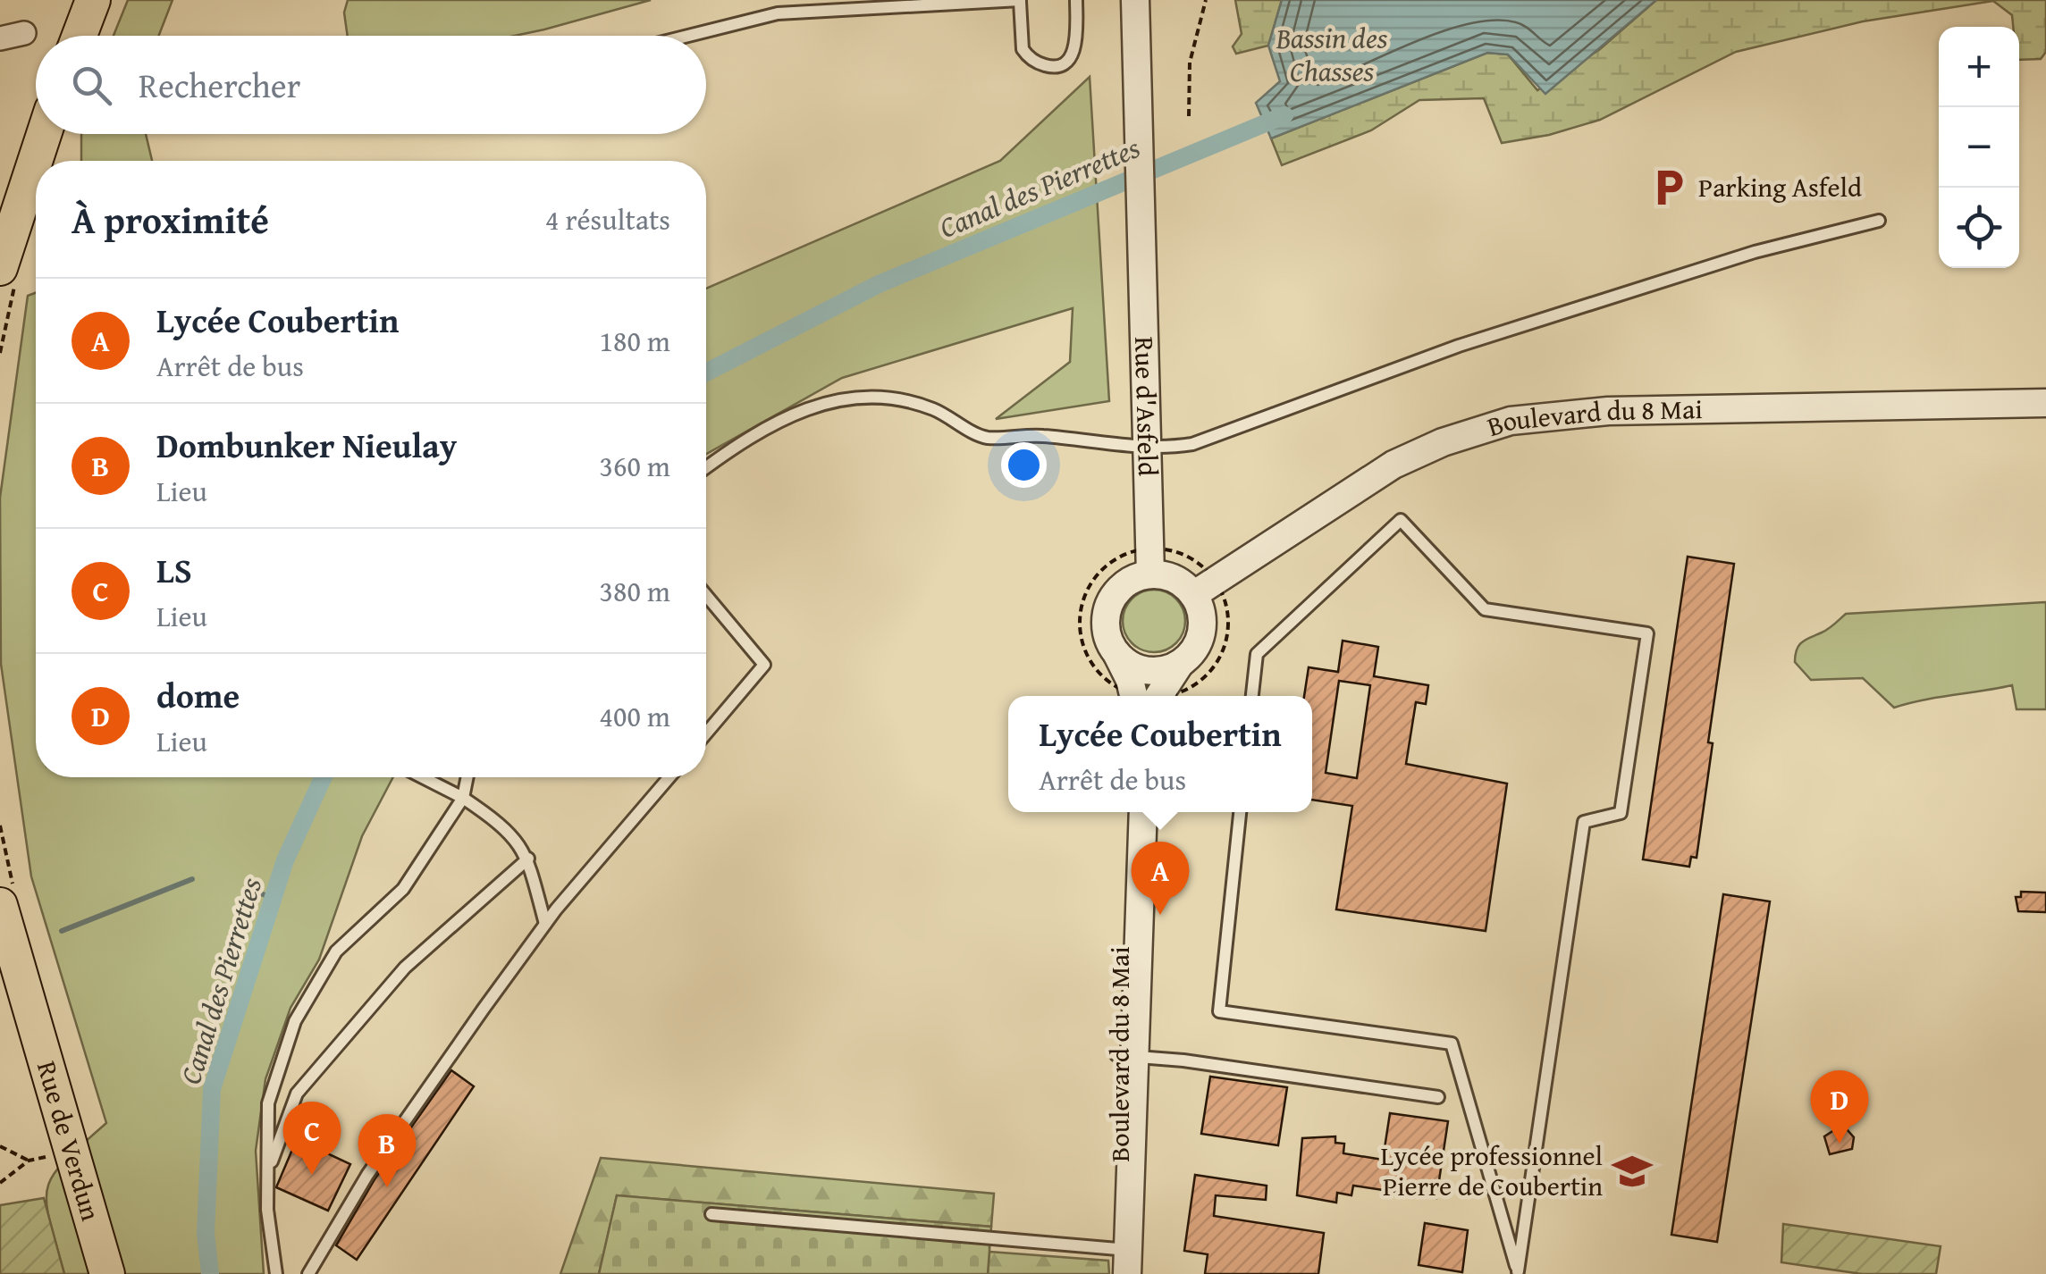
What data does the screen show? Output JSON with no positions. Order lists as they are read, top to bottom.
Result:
{
  "streets": {
    "main road": ["Rue de Verdun"],
    "street": ["Rue d'Asfeld", "Boulevard du 8 Mai"]
  },
  "crossings": [
    ["Rue d'Asfeld", "Boulevard du 8 Mai"]
  ],
  "water": ["Bassin des Chasses", "Canal des Pierrettes"],
  "places": {
    "parking": ["Parking Asfeld"],
    "school or university": ["Lycée professionnel Pierre de Coubertin"]
  },
  "page": {
    "map_buttons": ["+", "−"],
    "search": "Rechercher",
    "heading": ["À proximité", "4 résultats"],
    "list": [
      {
        "mark": "A",
        "name": "Lycée Coubertin",
        "note": "Arrêt de bus",
        "value": "180 m"
      },
      {
        "mark": "B",
        "name": "Dombunker Nieulay",
        "note": "Lieu",
        "value": "360 m"
      },
      {
        "mark": "C",
        "name": "LS",
        "note": "Lieu",
        "value": "380 m"
      },
      {
        "mark": "D",
        "name": "dome",
        "note": "Lieu",
        "value": "400 m"
      }
    ],
    "popup": ["Lycée Coubertin", "Arrêt de bus"],
    "pins": [
      "A",
      "D",
      "C",
      "B"
    ]
  }
}
